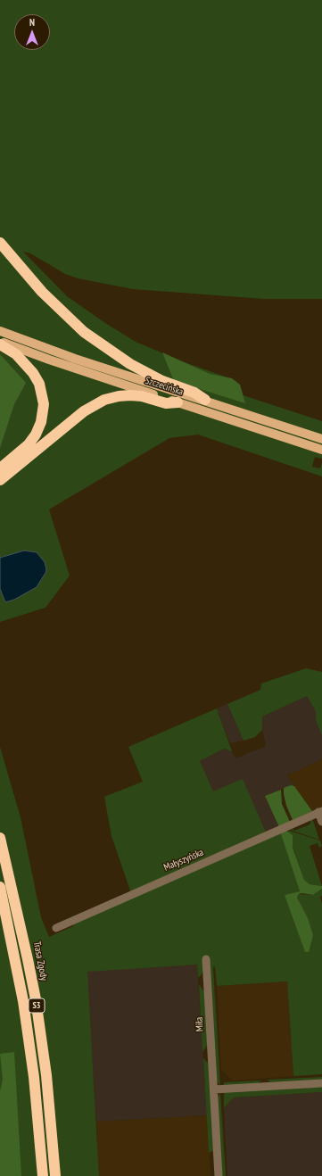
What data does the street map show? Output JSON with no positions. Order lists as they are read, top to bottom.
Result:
{
  "streets": {
    "highway": ["Trasa Zgody", "S3"],
    "main road": ["Szczecińska"],
    "street": ["Małyszyńska", "Miła"]
  },
  "north": "top"
}
